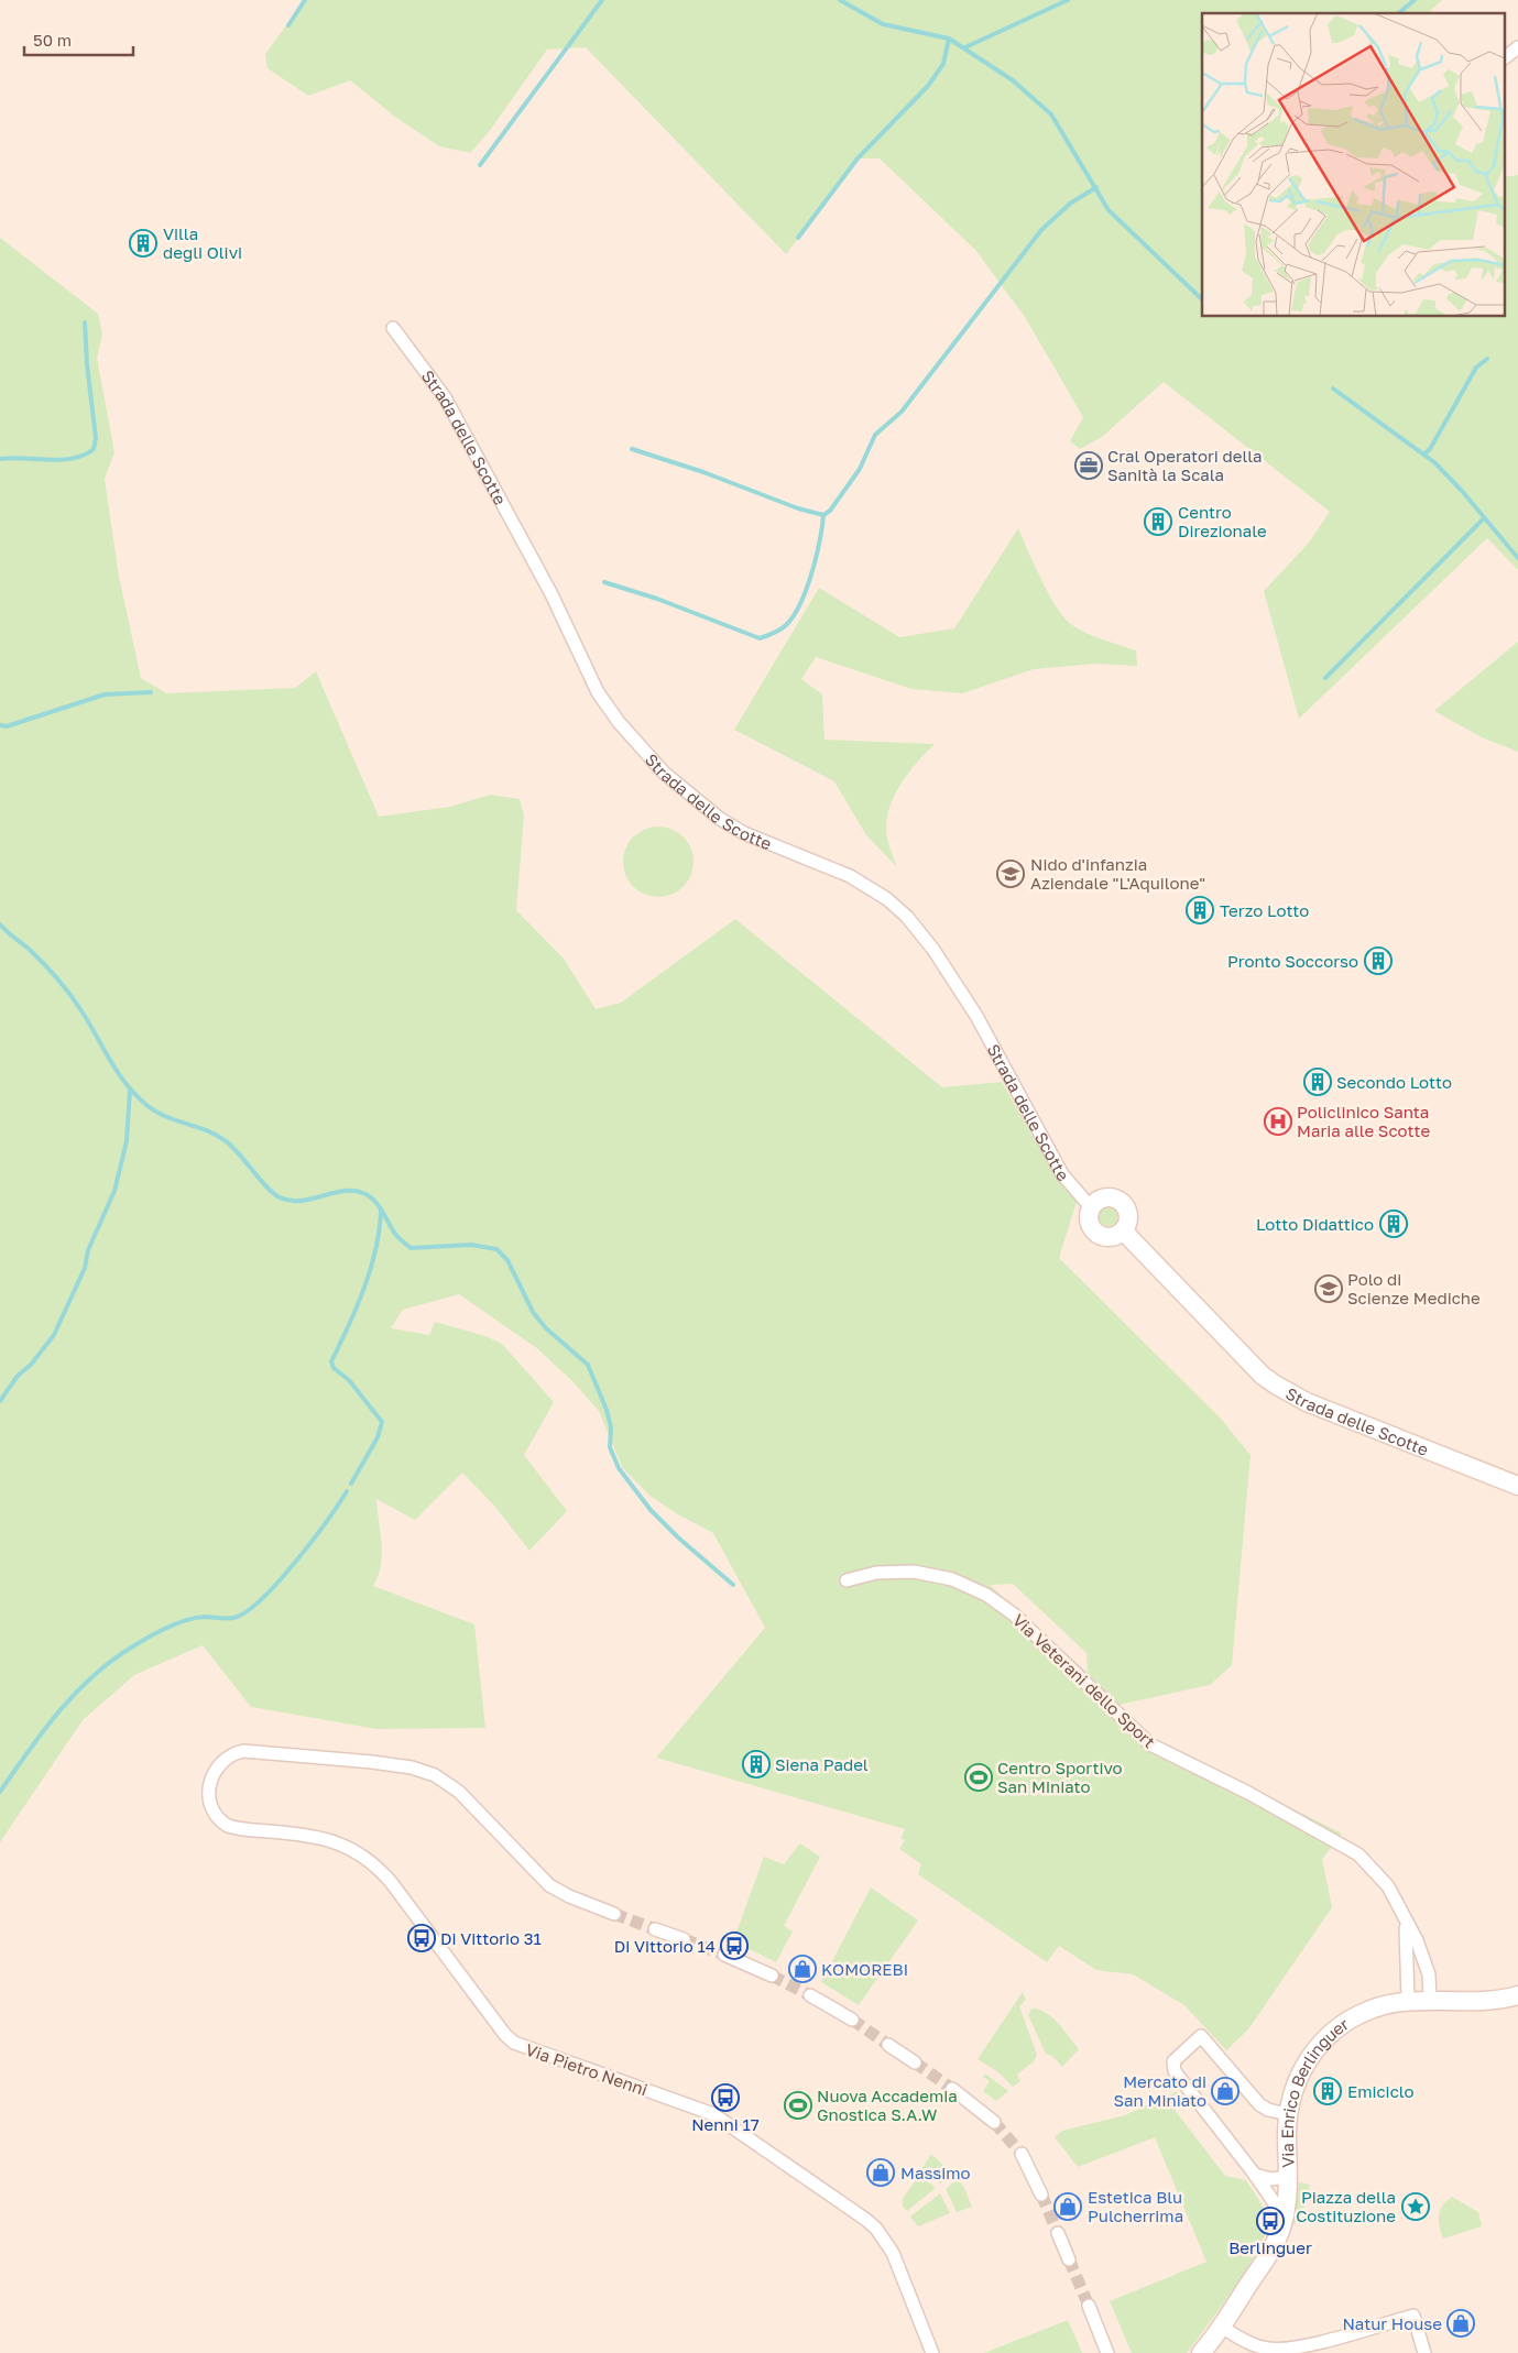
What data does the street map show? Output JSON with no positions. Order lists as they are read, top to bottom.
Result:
{
  "streets": {
    "street": [
      "Strada delle Scotte",
      "Via Veterani dello Sport",
      "Via Pietro Nenni",
      "Via Enrico Berlinguer"
    ]
  },
  "crossings": [
    ["Via Veterani dello Sport", "Via Enrico Berlinguer"]
  ],
  "places": {
    "building": [
      "Villa degli Olivi",
      "Centro Direzionale",
      "Terzo Lotto",
      "Pronto Soccorso",
      "Secondo Lotto",
      "Lotto Didattico",
      "Siena Padel",
      "Emiciclo"
    ],
    "office": ["Cral Operatori della Sanità la Scala"],
    "school or university": ["Nido d'infanzia Aziendale \"L'Aquilone\"", "Polo di Scienze Mediche"],
    "hospital": ["Policlinico Santa Maria alle Scotte"],
    "sports": ["Centro Sportivo San Miniato", "Nuova Accademia Gnostica S.A.W"],
    "bus stop": [
      "Di Vittorio 31",
      "Di Vittorio 14",
      "Nenni 17",
      "Berlinguer"
    ],
    "shop": [
      "KOMOREBI",
      "Mercato di San Miniato",
      "Massimo",
      "Estetica Blu Pulcherrima",
      "Natur House"
    ],
    "place": ["Piazza della Costituzione"]
  },
  "scale_bar": "50 m"
}
